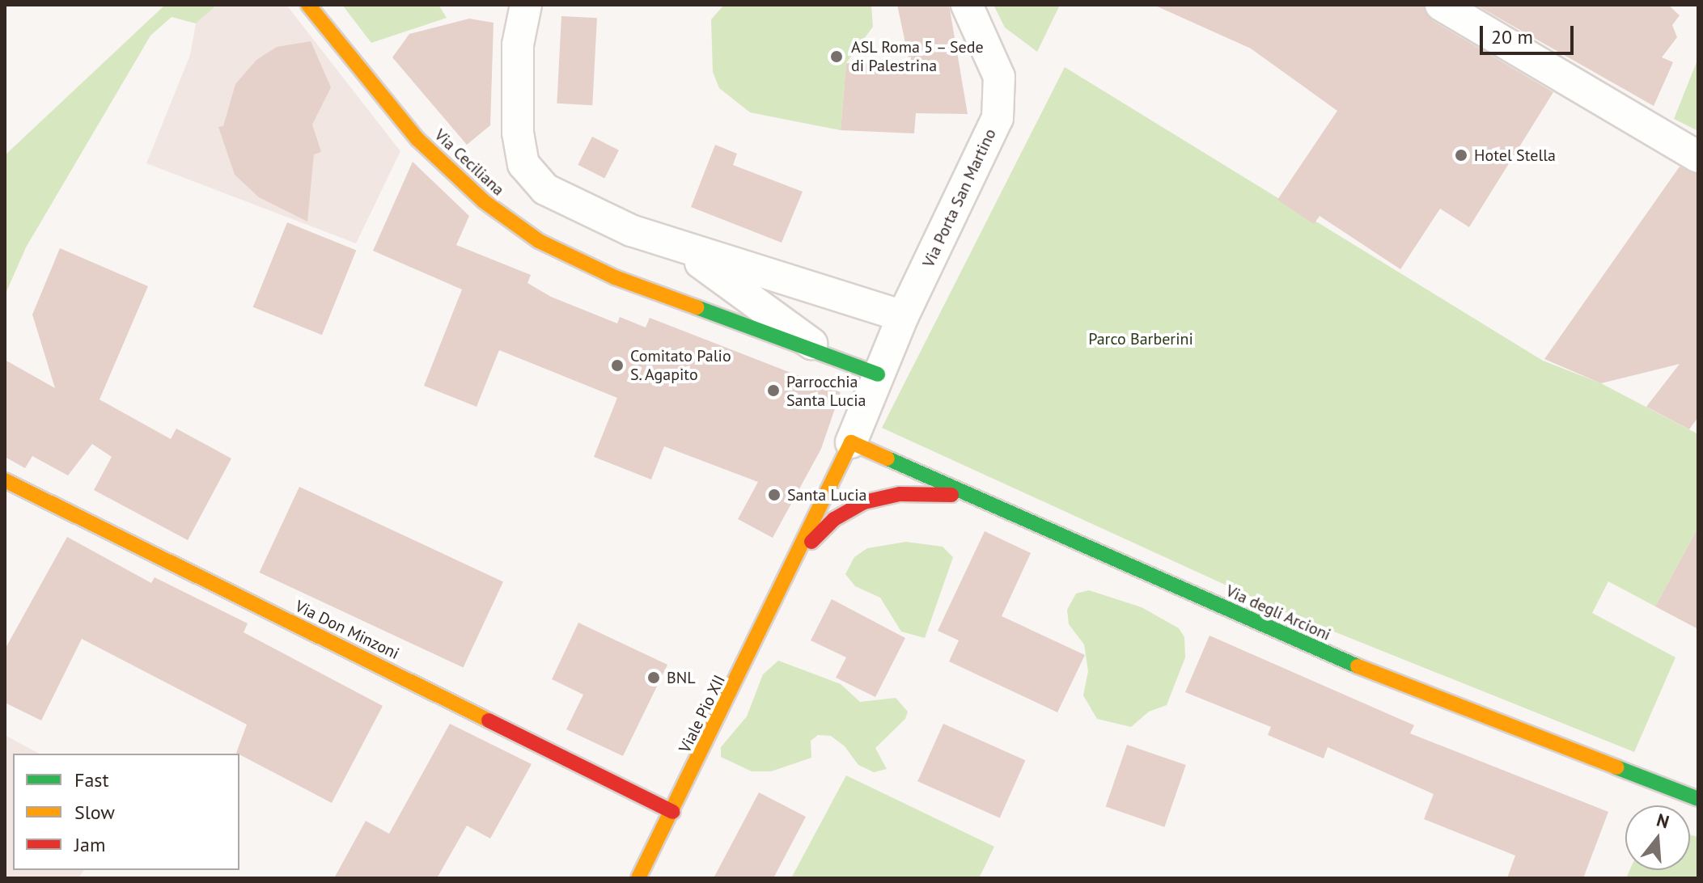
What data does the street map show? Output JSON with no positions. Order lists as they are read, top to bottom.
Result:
{
  "streets": {
    "street": [
      "Via Ceciliana",
      "Via Porta San Martino",
      "Via degli Arcioni",
      "Via Don Minzoni",
      "Viale Pio XII"
    ]
  },
  "crossings": [
    ["Via Ceciliana", "Via Porta San Martino"],
    ["Via Porta San Martino", "Via degli Arcioni"],
    ["Via Porta San Martino", "Viale Pio XII"],
    ["Via degli Arcioni", "Viale Pio XII"],
    ["Via Don Minzoni", "Viale Pio XII"]
  ],
  "parks": ["Parco Barberini"],
  "places": [
    "ASL Roma 5 – Sede di Palestrina",
    "Hotel Stella",
    "Comitato Palio S. Agapito",
    "Parrocchia Santa Lucia",
    "Santa Lucia",
    "BNL"
  ],
  "legend": ["Fast", "Slow", "Jam"],
  "scale_bar": "20 m",
  "north": "top"
}
